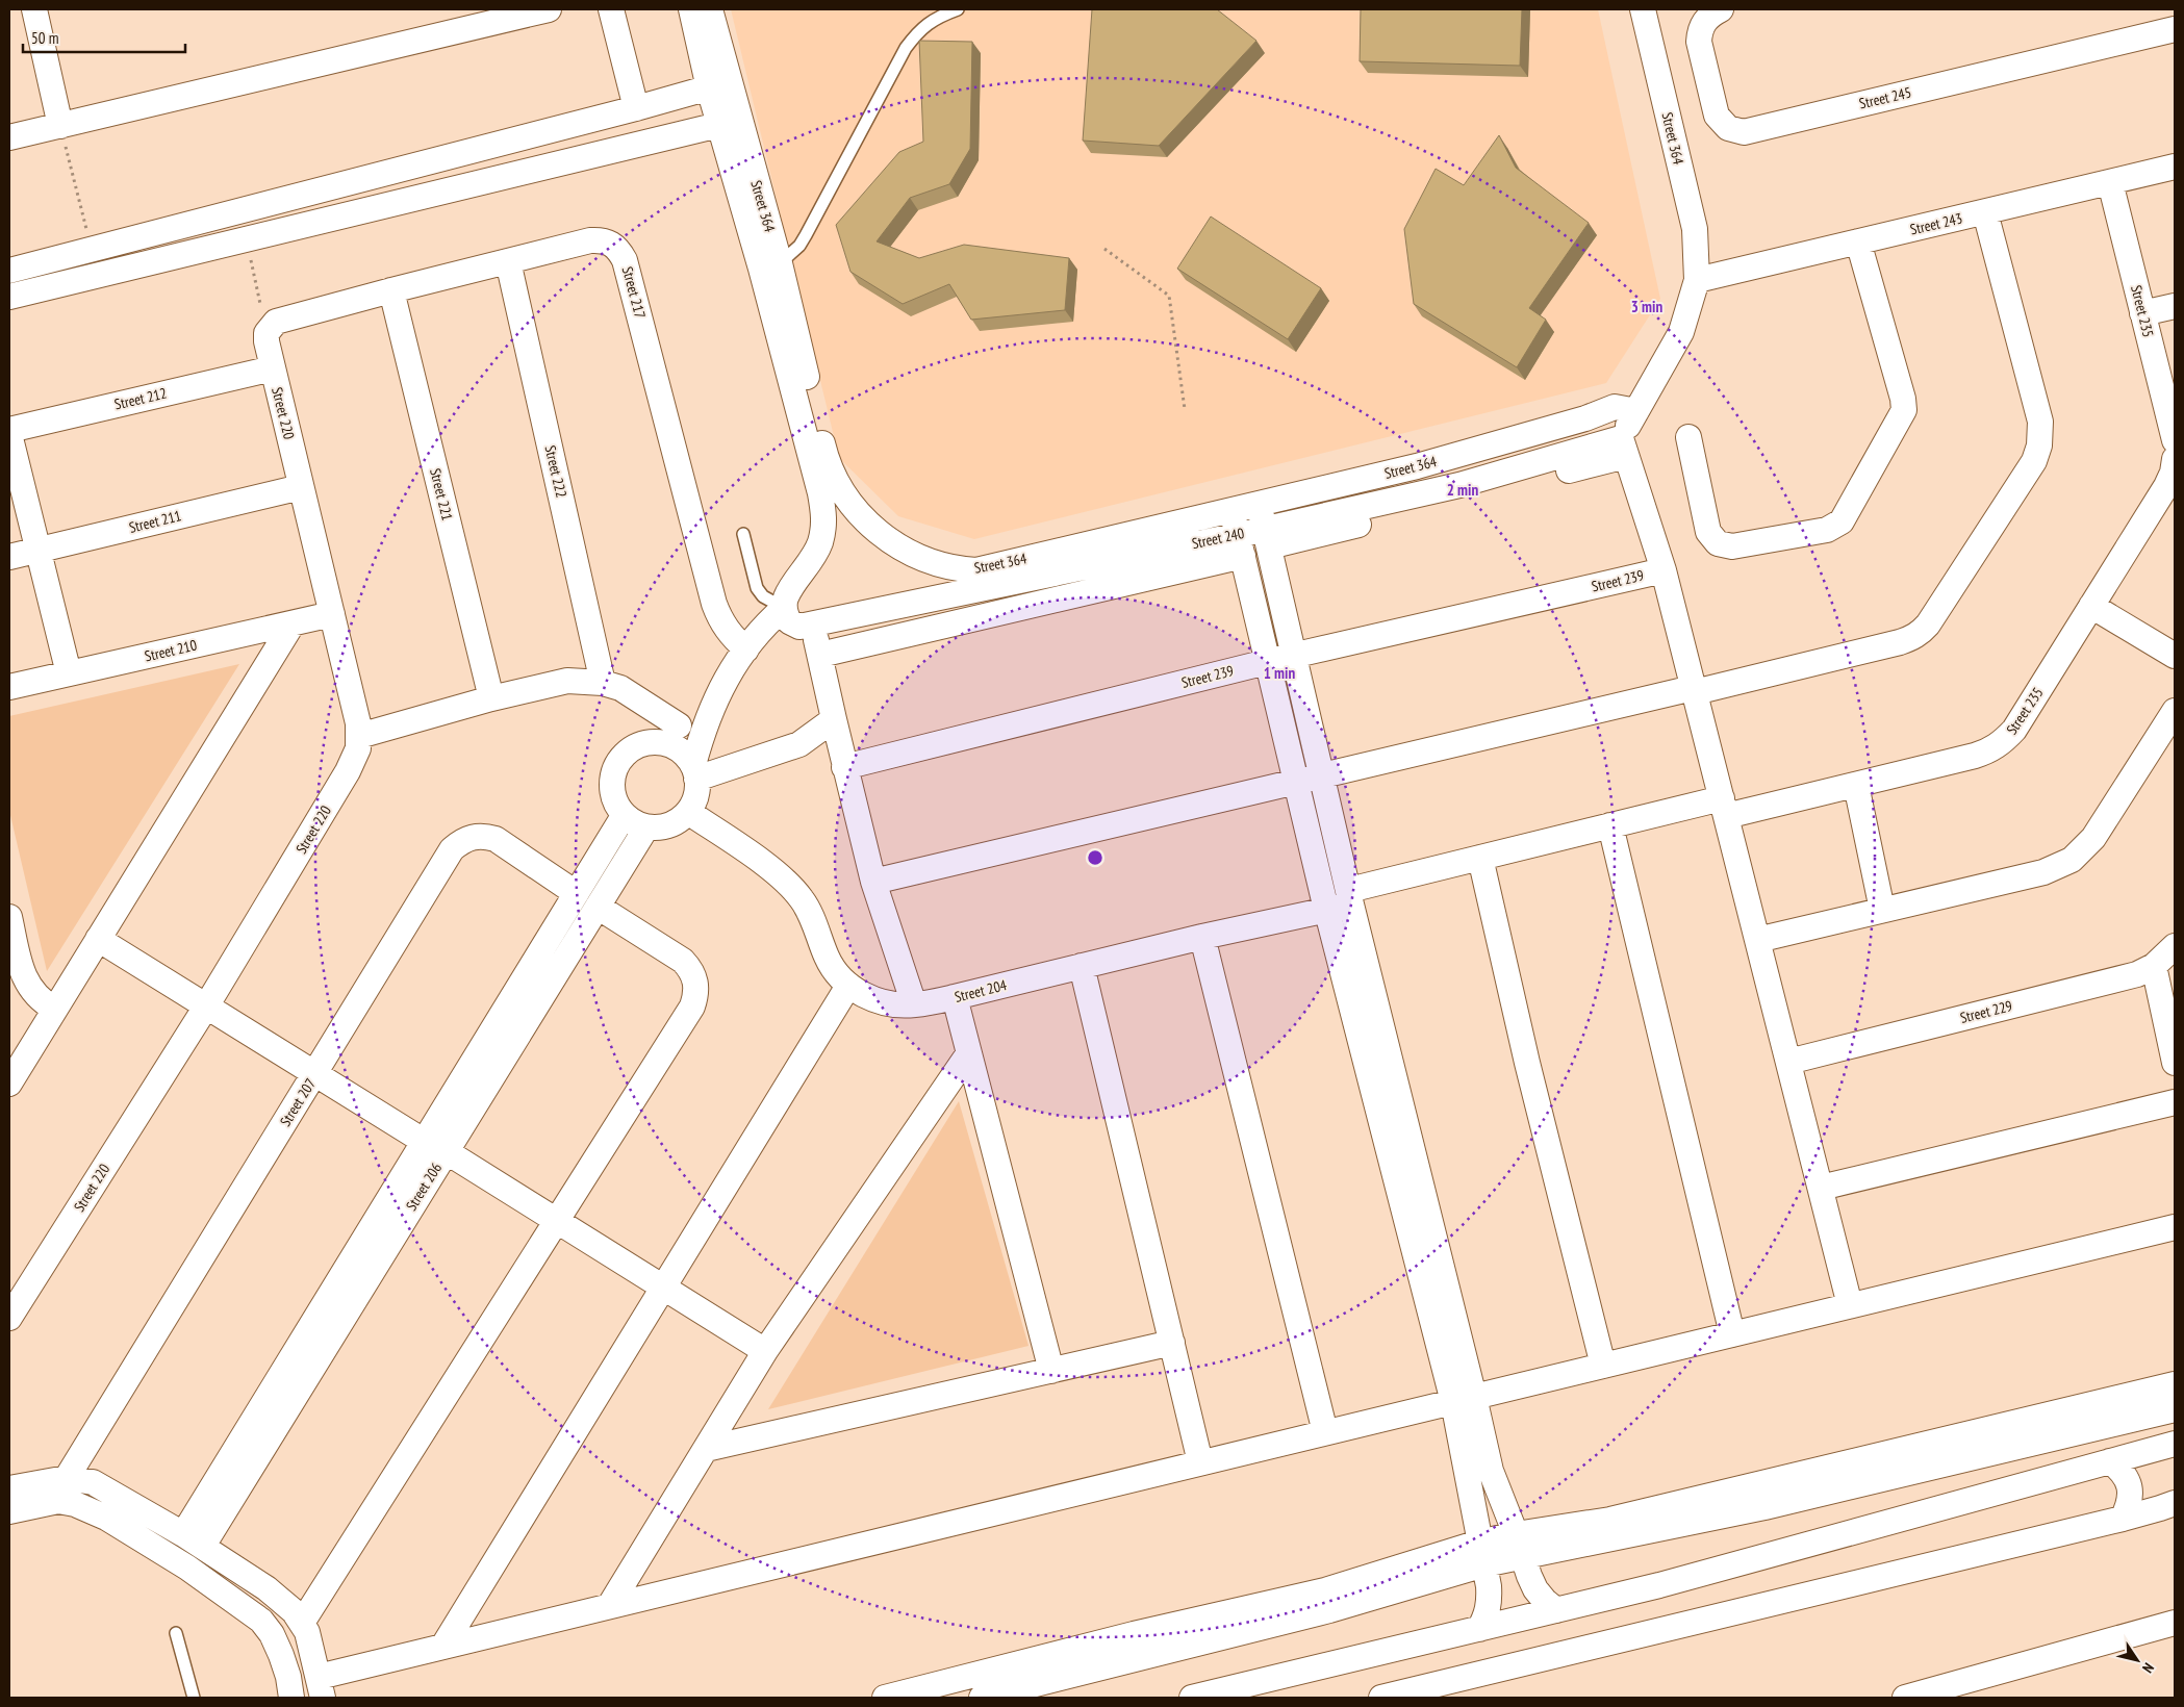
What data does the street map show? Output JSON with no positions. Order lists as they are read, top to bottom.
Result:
{
  "streets": {
    "street": [
      "Street 245",
      "Street 364",
      "Street 243",
      "Street 217",
      "Street 235",
      "Street 212",
      "Street 220",
      "Street 222",
      "Street 221",
      "Street 211",
      "Street 240",
      "Street 239",
      "Street 210",
      "Street 204",
      "Street 229",
      "Street 207",
      "Street 206"
    ]
  },
  "crossings": [
    ["Street 364", "Street 243"],
    ["Street 364", "Street 240"],
    ["Street 243", "Street 235"],
    ["Street 217", "Street 220"],
    ["Street 217", "Street 222"],
    ["Street 217", "Street 221"],
    ["Street 235", "Street 204"],
    ["Street 212", "Street 220"],
    ["Street 220", "Street 211"],
    ["Street 220", "Street 210"],
    ["Street 204", "Street 206"],
    ["Street 207", "Street 206"]
  ],
  "scale_bar": "50 m",
  "north": "bottom right",
  "rings": ["3 min", "2 min", "1 min"]
}
